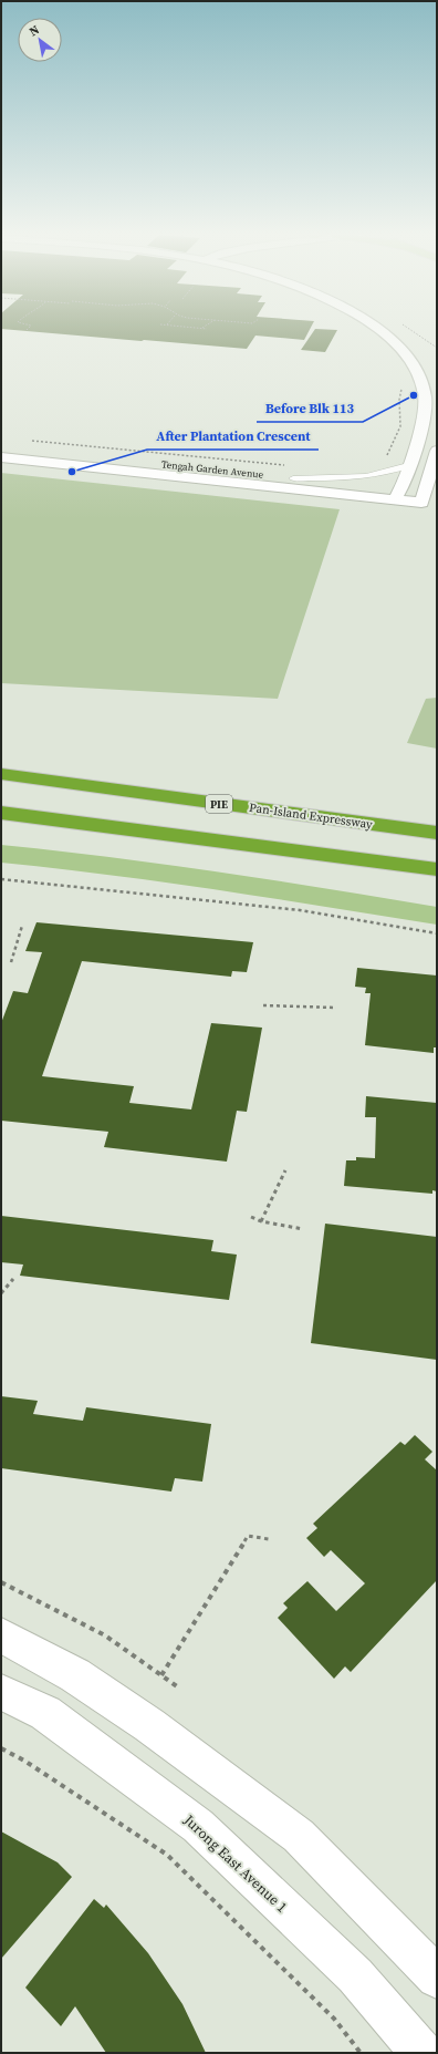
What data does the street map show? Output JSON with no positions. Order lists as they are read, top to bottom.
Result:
{
  "streets": {
    "highway": ["PIE", "Pan-Island Expressway"],
    "street": ["Tengah Garden Avenue", "Jurong East Avenue 1"]
  },
  "places": ["Before Blk 113", "After Plantation Crescent"],
  "north": "top left"
}
